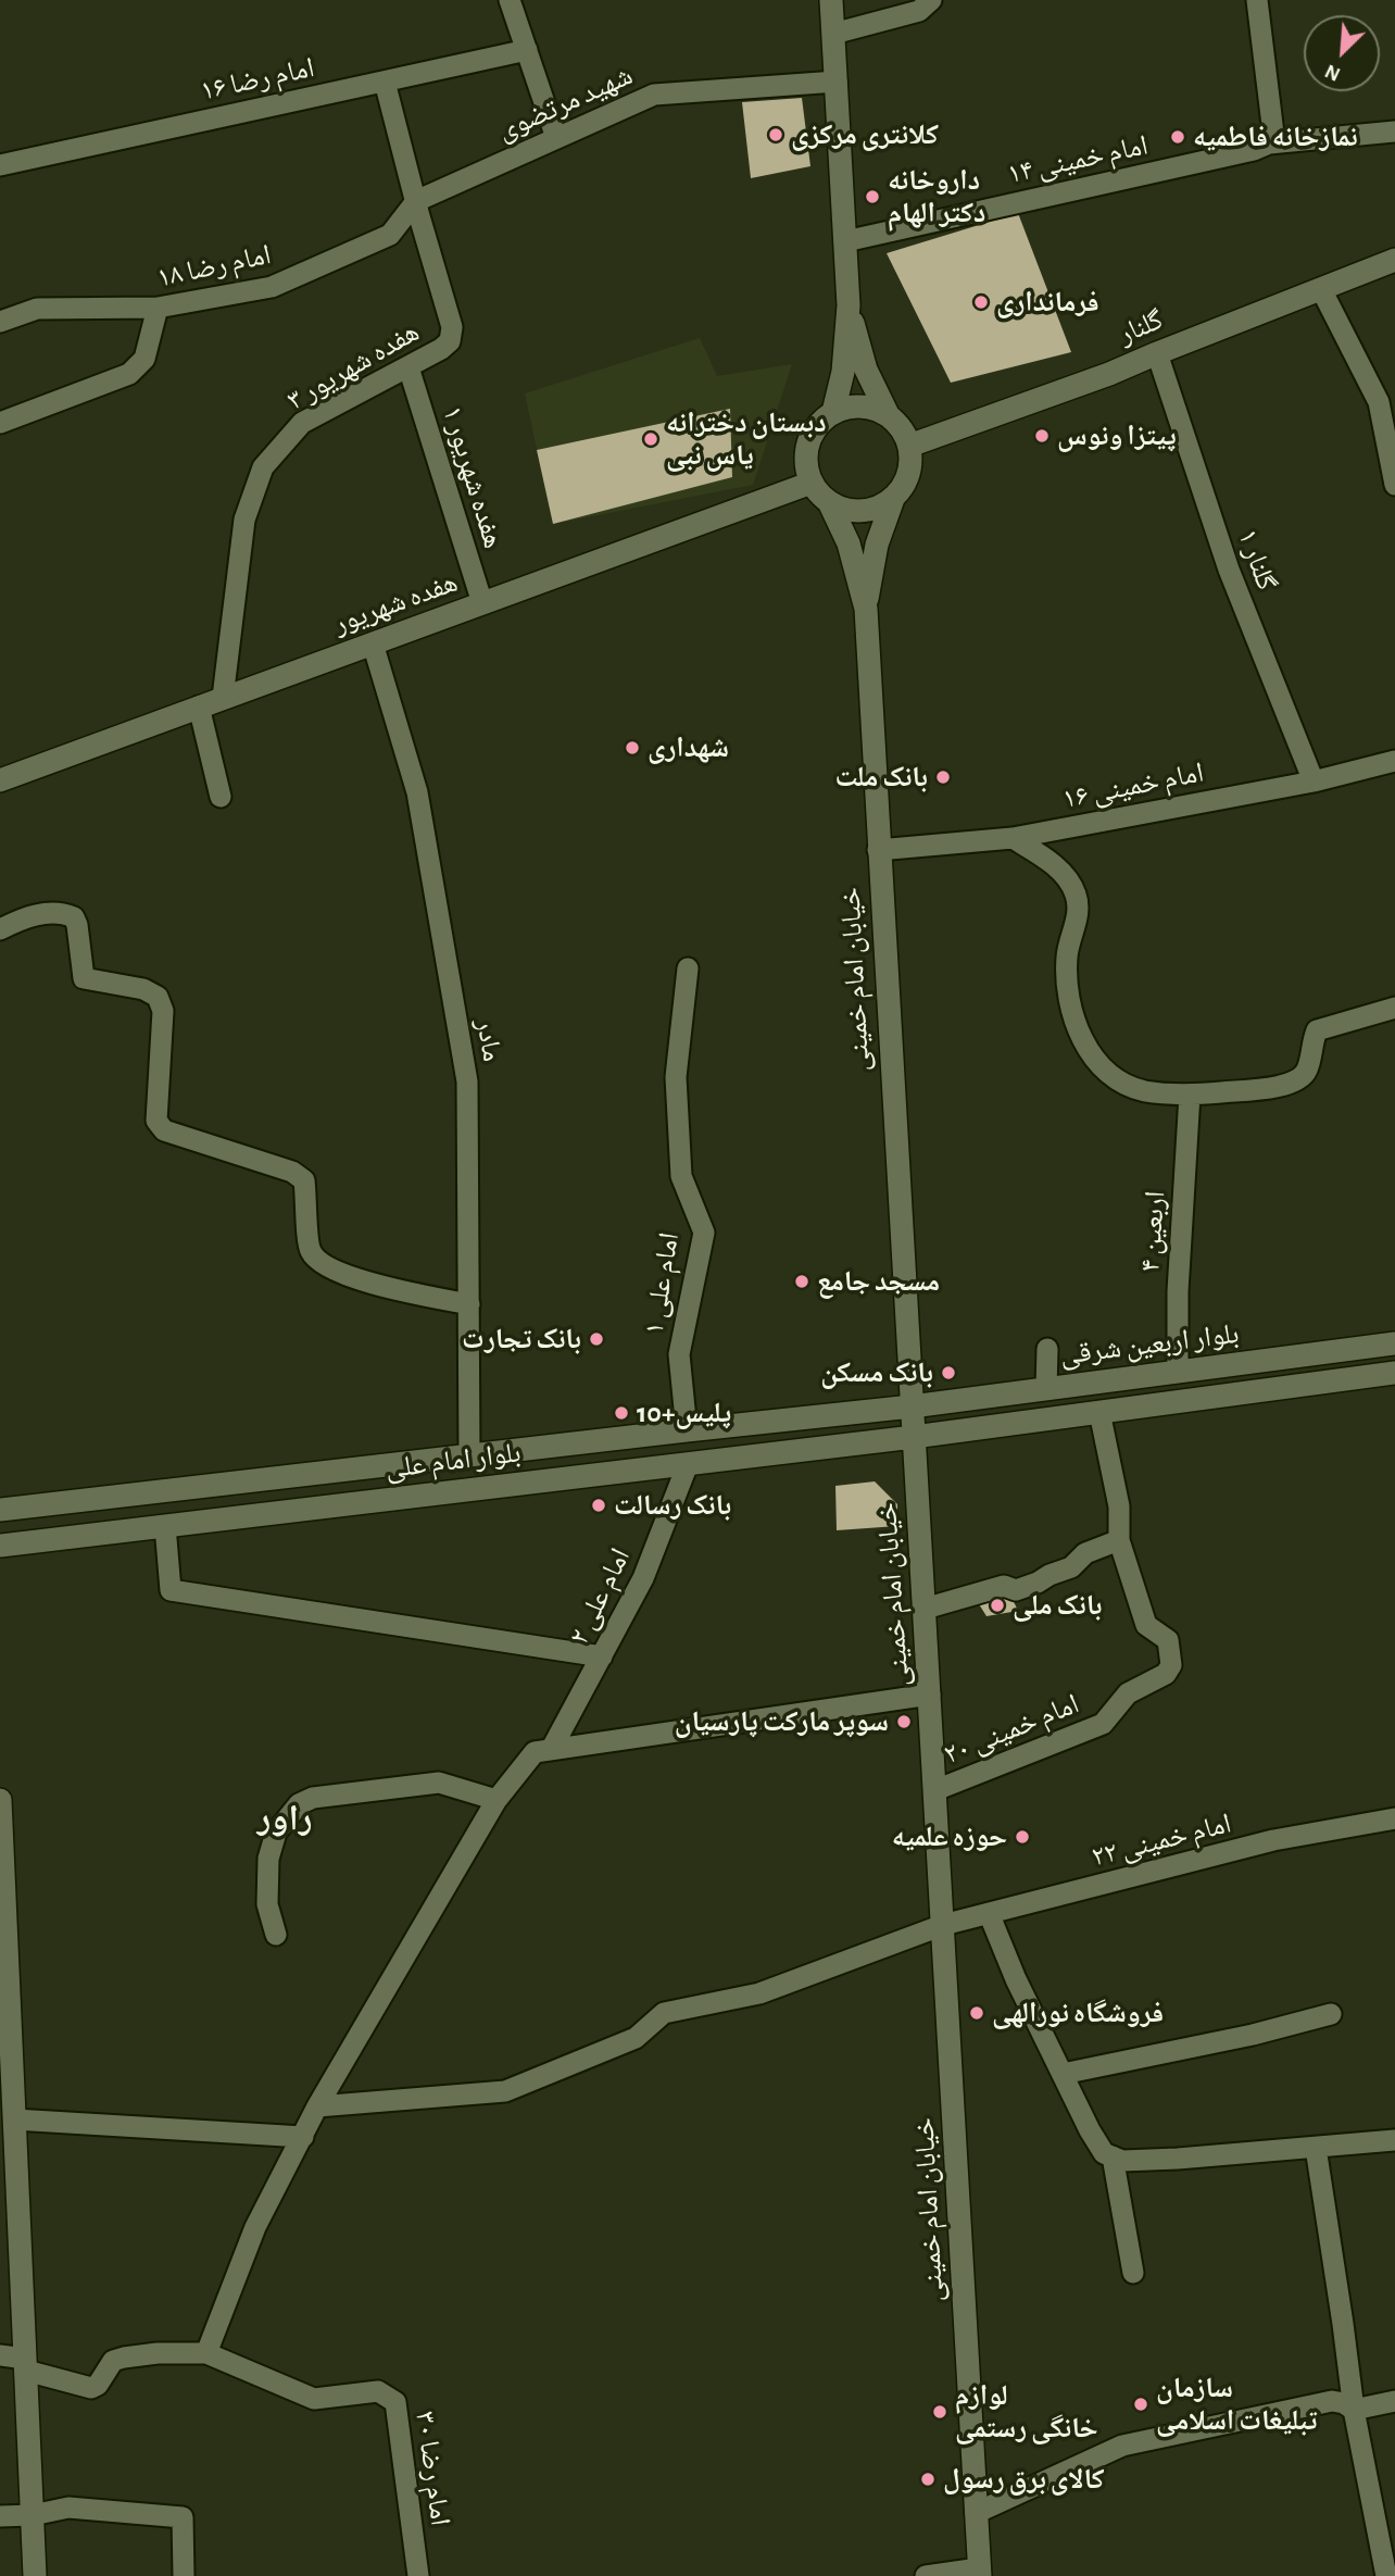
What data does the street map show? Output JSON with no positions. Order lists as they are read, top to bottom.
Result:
{
  "streets": {
    "main road": [
      "گلنار",
      "هفده شهریور",
      "خیابان امام خمینی",
      "بلوار اربعین شرقی",
      "بلوار امام علی"
    ],
    "street": [
      "امام رضا ۱۶",
      "شهید مرتضوی",
      "امام خمینی ۱۴",
      "امام رضا ۱۸",
      "هفده شهریور ۳",
      "هفده شهریور ۱",
      "گلنار ۱",
      "امام خمینی ۱۶",
      "مادر",
      "اربعین ۴",
      "امام علی ۱",
      "امام علی ۲",
      "امام خمینی ۲۰",
      "امام خمینی ۲۲",
      "امام رضا ۳۰"
    ]
  },
  "crossings": [
    ["امام رضا ۱۶", "هفده شهریور ۳"],
    ["شهید مرتضوی", "امام رضا ۱۸"],
    ["شهید مرتضوی", "هفده شهریور ۳"],
    ["امام رضا ۱۸", "هفده شهریور ۳"],
    ["گلنار", "گلنار ۱"],
    ["گلنار", "هفده شهریور"],
    ["هفده شهریور ۳", "هفده شهریور ۱"],
    ["هفده شهریور ۳", "هفده شهریور"],
    ["هفده شهریور ۱", "هفده شهریور"],
    ["گلنار ۱", "امام خمینی ۱۶"],
    ["هفده شهریور", "مادر"],
    ["امام خمینی ۱۶", "خیابان امام خمینی"],
    ["خیابان امام خمینی", "بلوار اربعین شرقی"],
    ["خیابان امام خمینی", "بلوار امام علی"],
    ["خیابان امام خمینی", "امام خمینی ۲۰"],
    ["خیابان امام خمینی", "امام خمینی ۲۲"],
    ["مادر", "بلوار امام علی"],
    ["اربعین ۴", "بلوار اربعین شرقی"],
    ["امام علی ۱", "بلوار امام علی"],
    ["بلوار اربعین شرقی", "بلوار امام علی"],
    ["بلوار امام علی", "امام علی ۲"]
  ],
  "districts": ["راور"],
  "places": [
    "کلانتری مرکزی",
    "نمازخانه فاطمیه",
    "داروخانه دکتر الهام",
    "فرمانداری",
    "پیتزا ونوس",
    "دبستان دخترانه یاس نبی",
    "شهداری",
    "بانک ملت",
    "مسجد جامع",
    "بانک تجارت",
    "بانک مسکن",
    "پلیس+10",
    "بانک رسالت",
    "بانک ملی",
    "سوپر مارکت پارسیان",
    "حوزه علمیه",
    "فروشگاه نورالهی",
    "سازمان تبلیغات اسلامی",
    "لوازم خانگی رستمی",
    "کالای برق رسول"
  ],
  "north": "bottom left"
}
